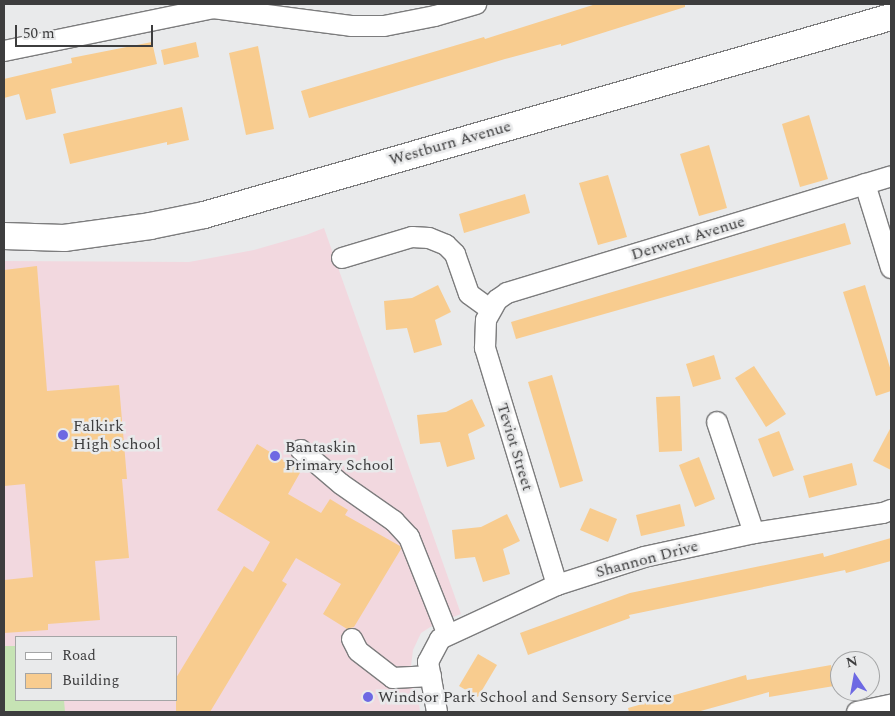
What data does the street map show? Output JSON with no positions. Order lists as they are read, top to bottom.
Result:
{
  "streets": {
    "main road": ["Westburn Avenue"],
    "street": ["Derwent Avenue", "Teviot Street", "Shannon Drive"]
  },
  "crossings": [
    ["Derwent Avenue", "Teviot Street"],
    ["Teviot Street", "Shannon Drive"]
  ],
  "places": ["Falkirk High School", "Bantaskin Primary School", "Windsor Park School and Sensory Service"],
  "legend": ["Road", "Building"],
  "scale_bar": "50 m",
  "north": "top"
}
